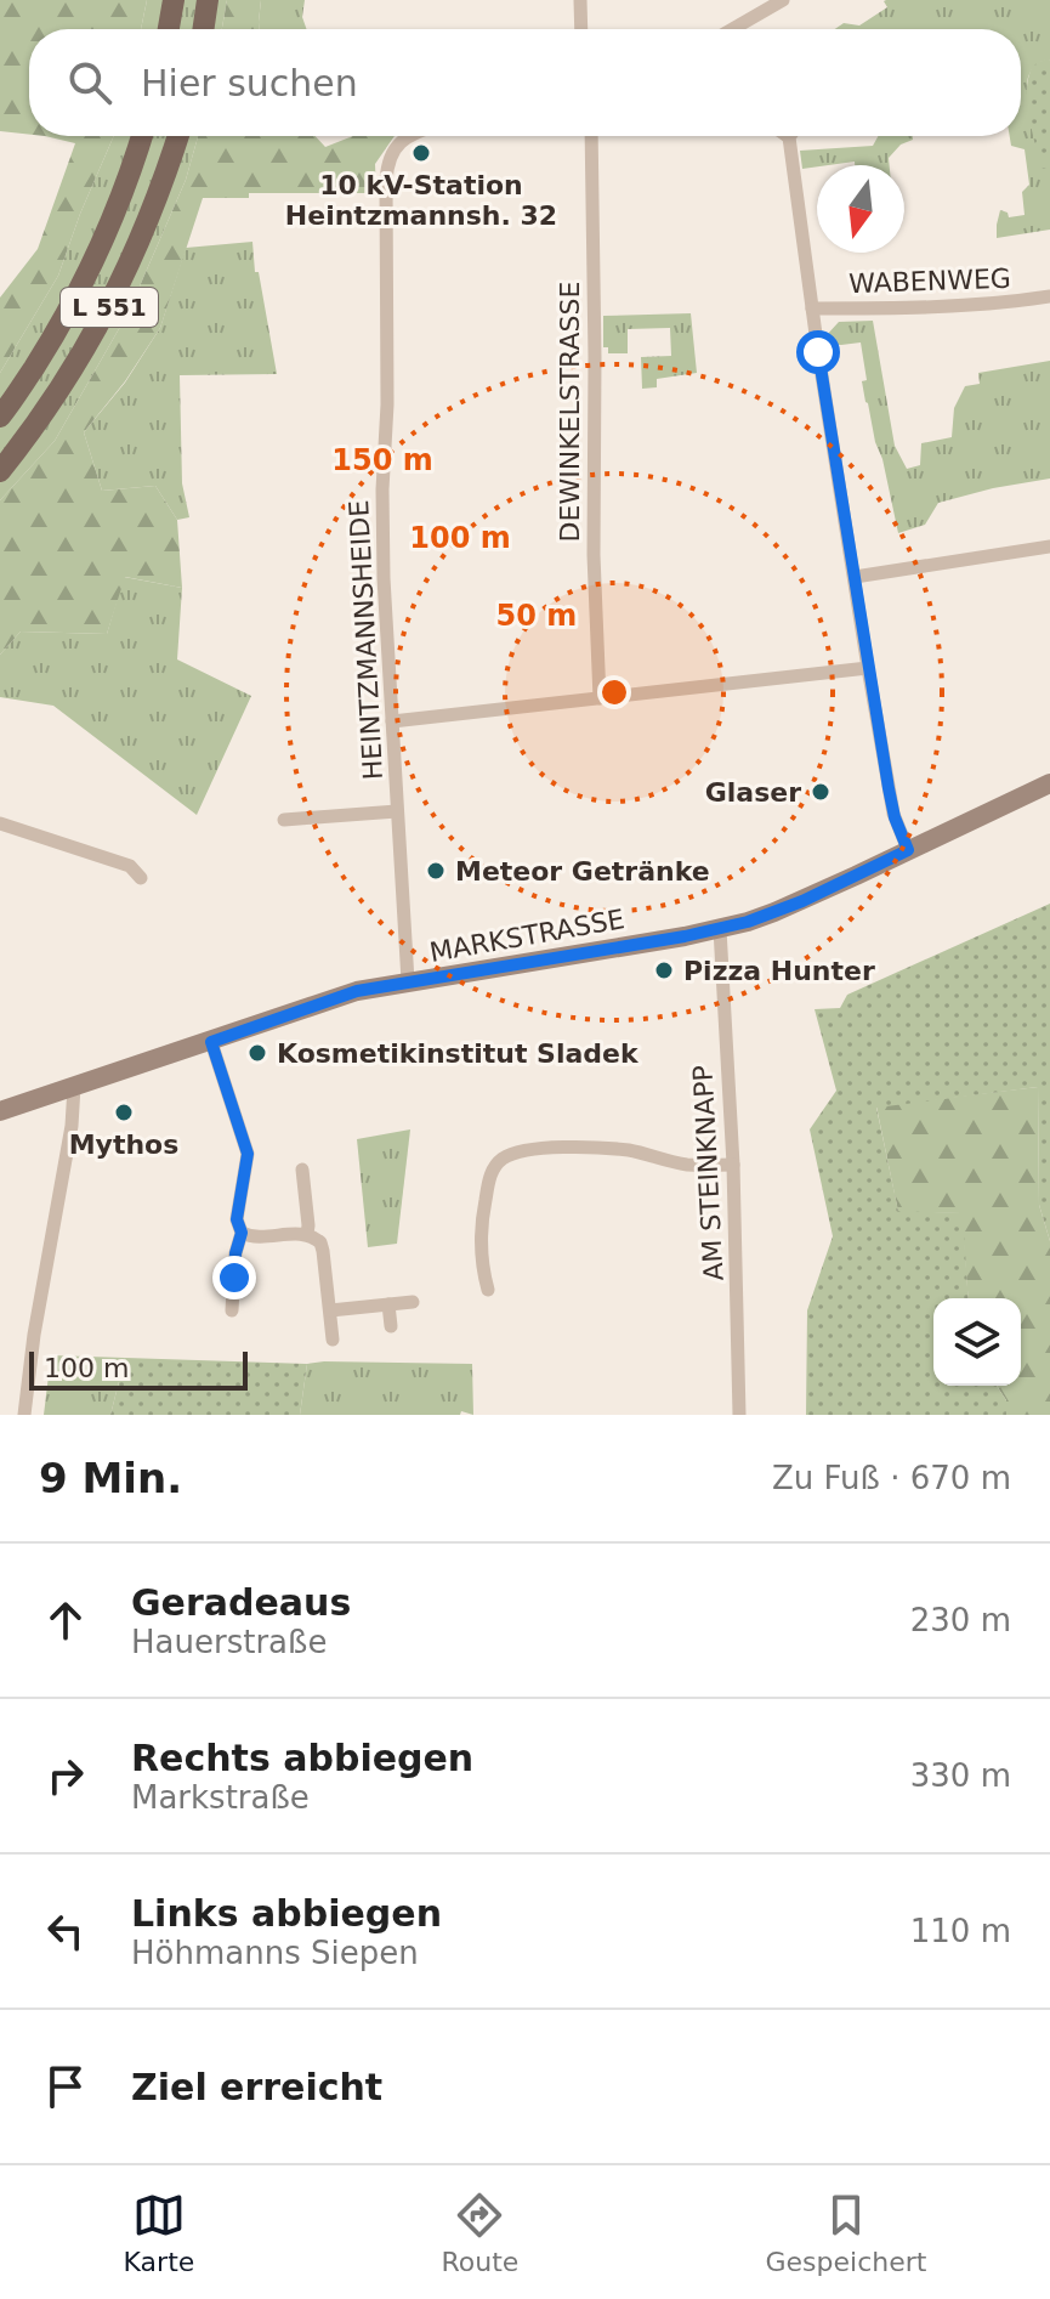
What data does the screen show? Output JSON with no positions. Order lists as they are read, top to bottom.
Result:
{
  "streets": {
    "main road": ["L 551", "MARKSTRASSE"],
    "street": [
      "WABENWEG",
      "DEWINKELSTRASSE",
      "HEINTZMANNSHEIDE",
      "AM STEINKNAPP"
    ]
  },
  "crossings": [
    ["HEINTZMANNSHEIDE", "MARKSTRASSE"],
    ["MARKSTRASSE", "AM STEINKNAPP"]
  ],
  "places": [
    "10 kV-Station Heintzmannsh. 32",
    "Glaser",
    "Meteor Getränke",
    "Pizza Hunter",
    "Kosmetikinstitut Sladek",
    "Mythos"
  ],
  "scale_bar": "100 m",
  "north": "bottom",
  "page": {
    "search": "Hier suchen",
    "scale": "100 m",
    "heading": ["9 Min.", "Zu Fuß · 670 m"],
    "list": [
      ["Geradeaus", "Hauerstraße", "230 m"],
      ["Rechts abbiegen", "Markstraße", "330 m"],
      ["Links abbiegen", "Höhmanns Siepen", "110 m"],
      "Ziel erreicht"
    ],
    "nav": ["Karte", "Route", "Gespeichert"]
  },
  "rings": ["150 m", "100 m", "50 m"]
}
